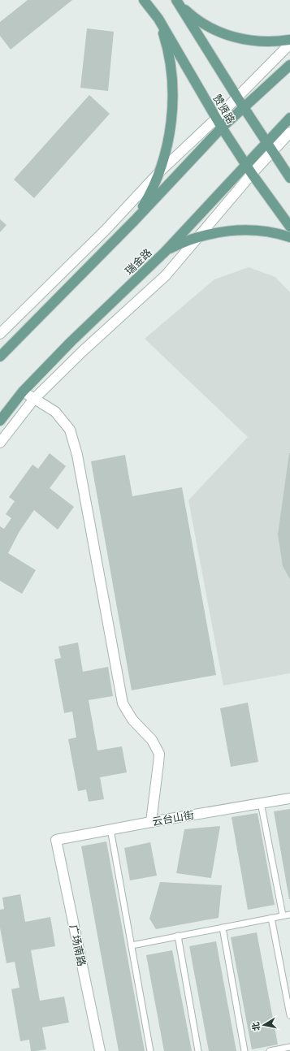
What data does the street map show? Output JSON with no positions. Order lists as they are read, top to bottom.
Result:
{
  "streets": {
    "main road": ["赞贤路", "瑞金路"],
    "street": ["云台山街", "广场南路"]
  },
  "crossings": [
    ["赞贤路", "瑞金路"],
    ["云台山街", "广场南路"]
  ],
  "north": "left"
}
